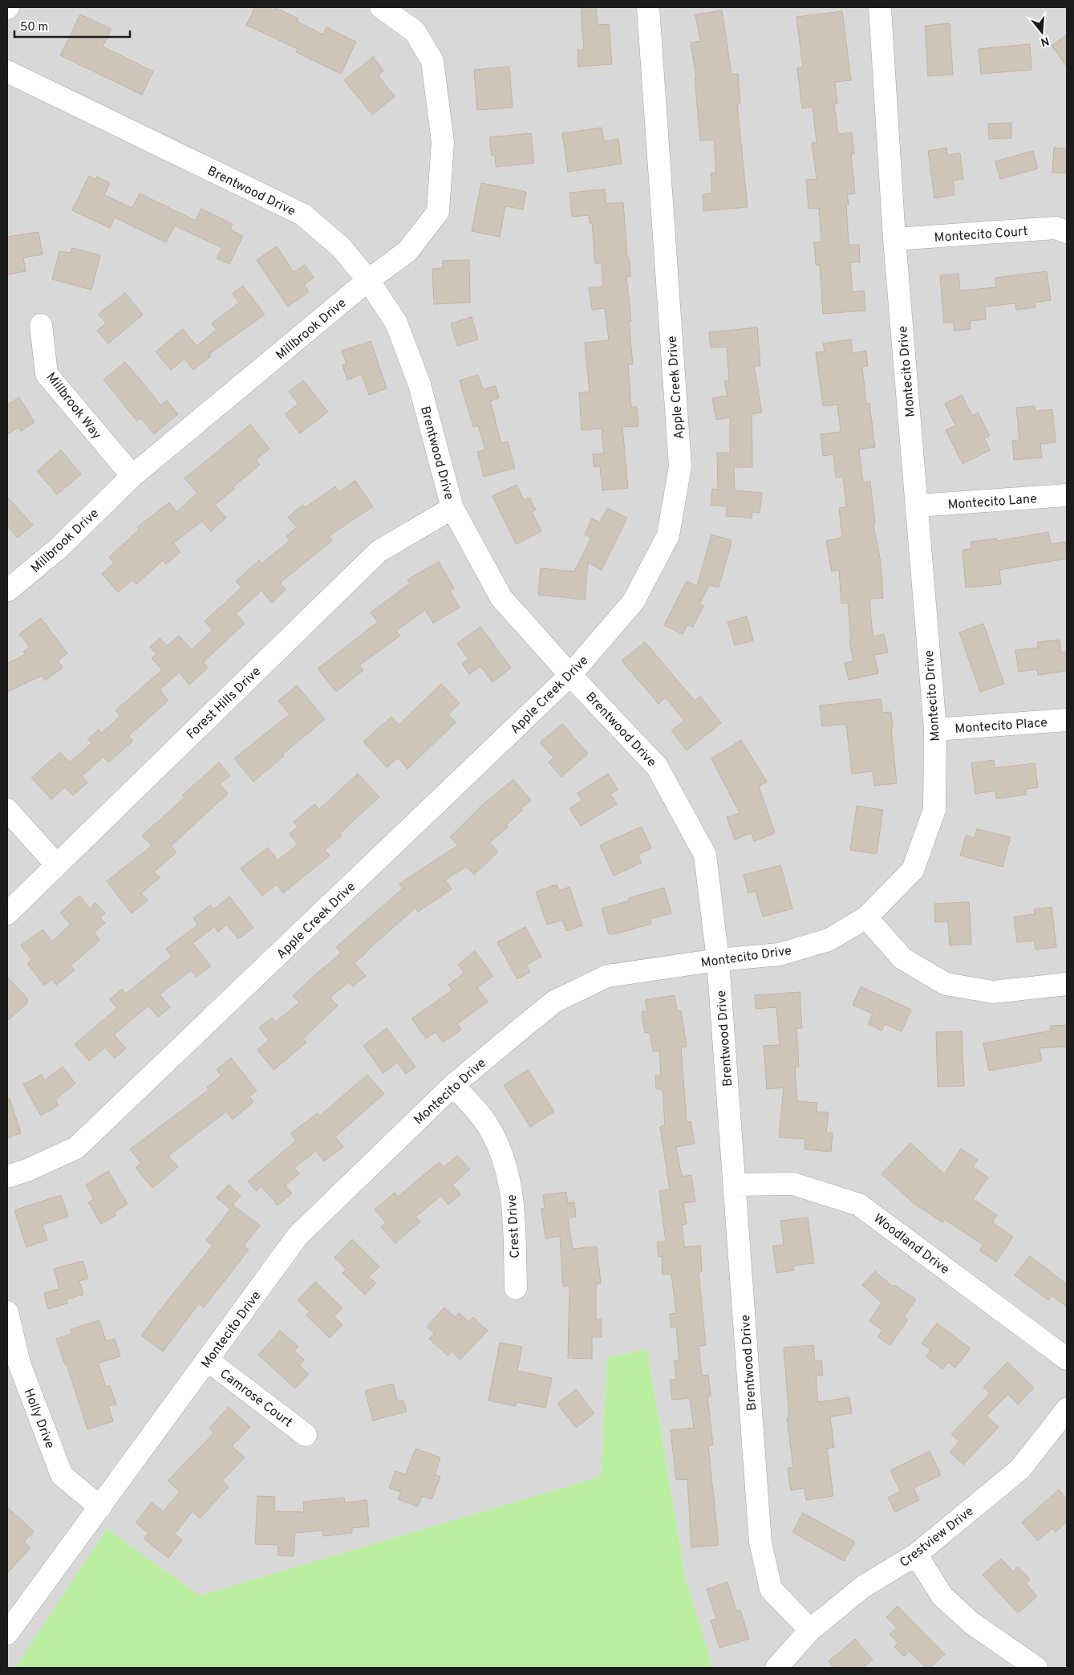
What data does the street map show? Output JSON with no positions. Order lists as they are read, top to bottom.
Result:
{
  "streets": {
    "street": [
      "Brentwood Drive",
      "Montecito Court",
      "Millbrook Drive",
      "Montecito Drive",
      "Apple Creek Drive",
      "Millbrook Way",
      "Montecito Lane",
      "Forest Hills Drive",
      "Montecito Place",
      "Crest Drive",
      "Woodland Drive",
      "Camrose Court",
      "Holly Drive",
      "Crestview Drive"
    ]
  },
  "crossings": [
    ["Brentwood Drive", "Millbrook Drive"],
    ["Brentwood Drive", "Montecito Drive"],
    ["Brentwood Drive", "Apple Creek Drive"],
    ["Brentwood Drive", "Forest Hills Drive"],
    ["Brentwood Drive", "Woodland Drive"],
    ["Brentwood Drive", "Crestview Drive"],
    ["Montecito Court", "Montecito Drive"],
    ["Millbrook Drive", "Millbrook Way"],
    ["Montecito Drive", "Montecito Lane"],
    ["Montecito Drive", "Montecito Place"],
    ["Montecito Drive", "Crest Drive"],
    ["Montecito Drive", "Camrose Court"],
    ["Montecito Drive", "Holly Drive"]
  ],
  "scale_bar": "50 m",
  "north": "bottom"
}
